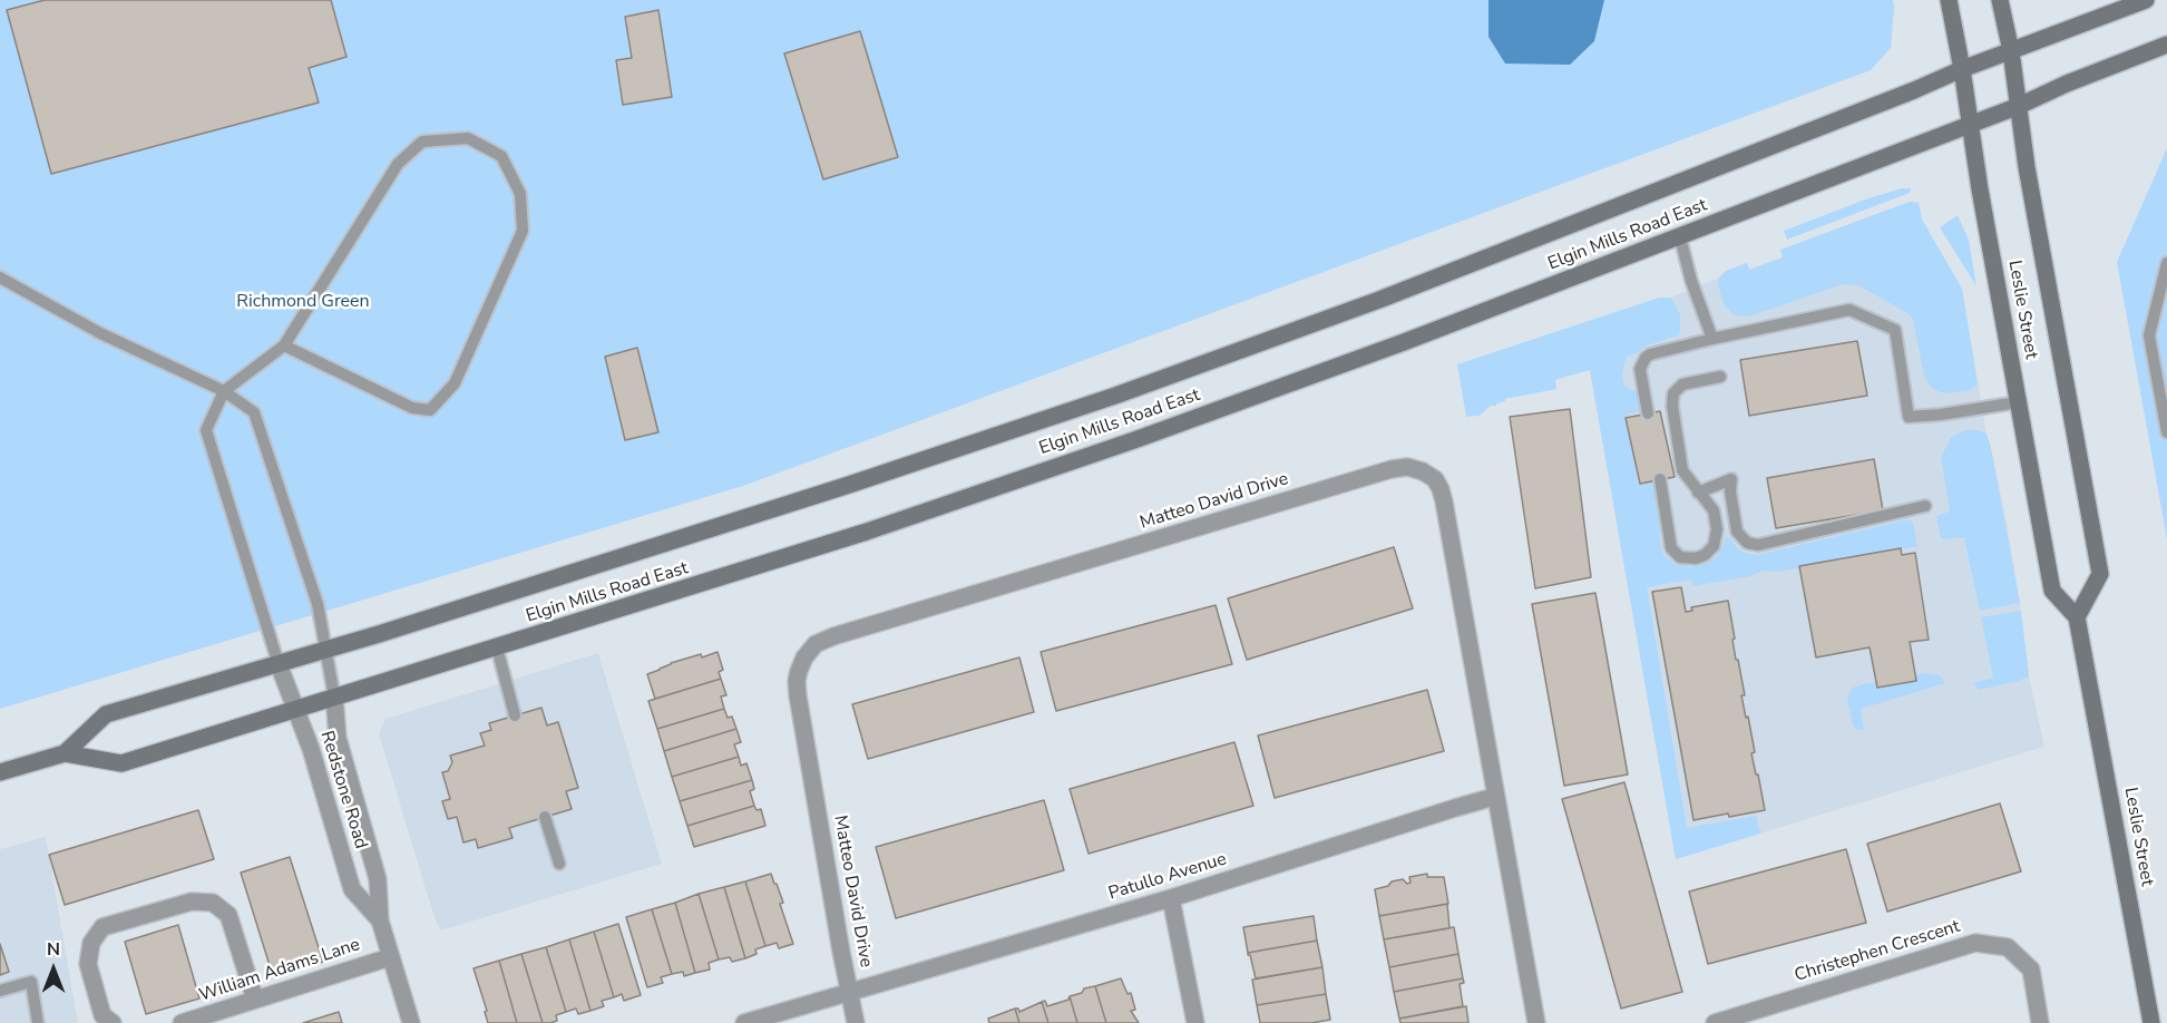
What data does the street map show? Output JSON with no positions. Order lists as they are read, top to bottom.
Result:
{
  "streets": {
    "main road": ["Elgin Mills Road East", "Leslie Street"],
    "street": [
      "Matteo David Drive",
      "Redstone Road",
      "Patullo Avenue",
      "Christephen Crescent",
      "William Adams Lane"
    ]
  },
  "crossings": [
    ["Elgin Mills Road East", "Leslie Street"],
    ["Elgin Mills Road East", "Redstone Road"],
    ["Matteo David Drive", "Patullo Avenue"],
    ["Redstone Road", "William Adams Lane"]
  ],
  "parks": ["Richmond Green"],
  "north": "top"
}
